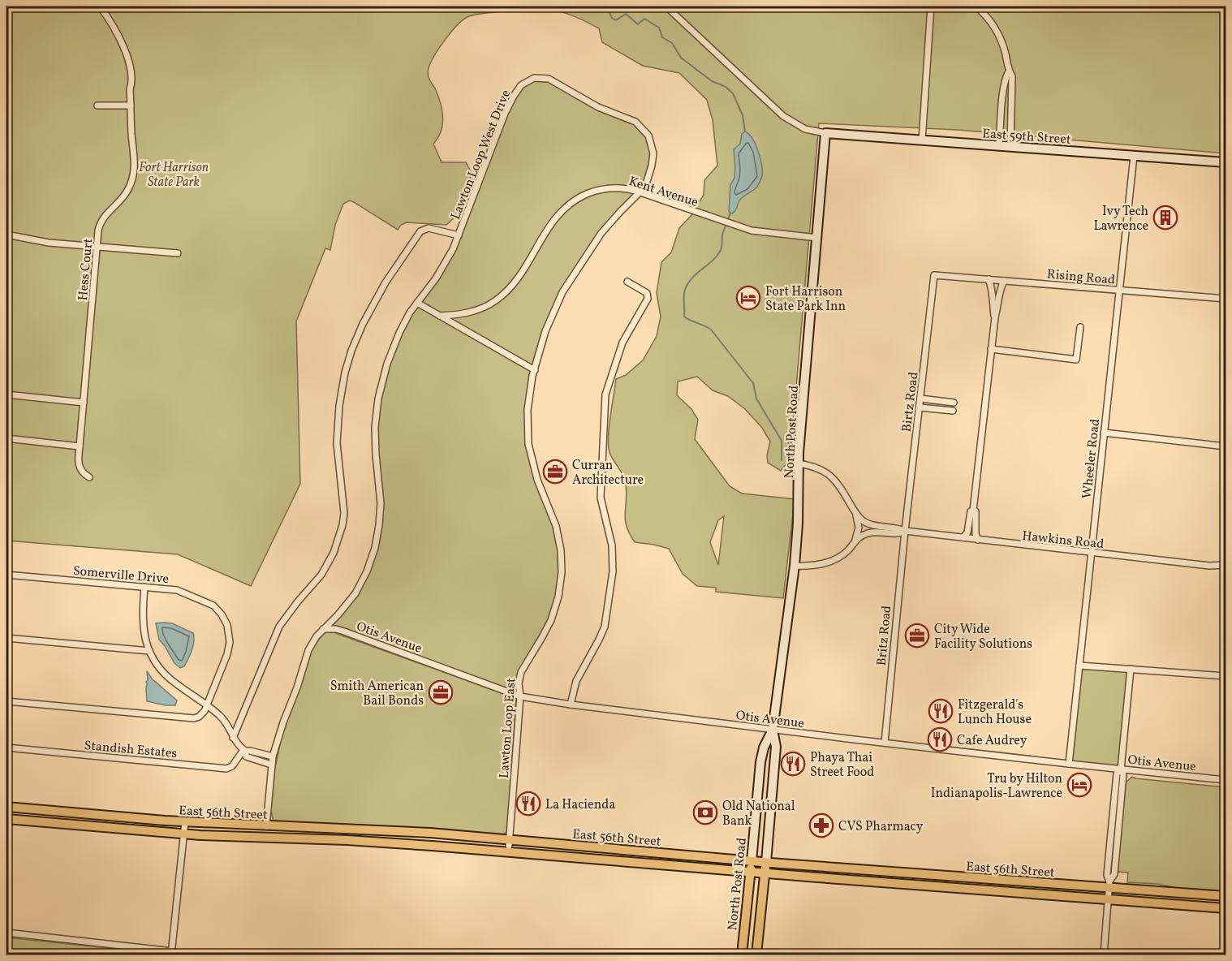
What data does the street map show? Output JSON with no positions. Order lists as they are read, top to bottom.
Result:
{
  "streets": {
    "main road": ["North Post Road", "East 56th Street"],
    "street": [
      "East 59th Street",
      "Lawton Loop West Drive",
      "Kent Avenue",
      "Hess Court",
      "Rising Road",
      "Birtz Road",
      "Wheeler Road",
      "Hawkins Road",
      "Somerville Drive",
      "Britz Road",
      "Otis Avenue",
      "Lawton Loop East",
      "Standish Estates"
    ]
  },
  "crossings": [
    ["East 59th Street", "North Post Road"],
    ["East 59th Street", "Wheeler Road"],
    ["Lawton Loop West Drive", "Kent Avenue"],
    ["Lawton Loop West Drive", "Otis Avenue"],
    ["Lawton Loop West Drive", "Lawton Loop East"],
    ["Lawton Loop West Drive", "East 56th Street"],
    ["Kent Avenue", "North Post Road"],
    ["Kent Avenue", "Lawton Loop East"],
    ["Rising Road", "Birtz Road"],
    ["Rising Road", "Wheeler Road"],
    ["Birtz Road", "Hawkins Road"],
    ["Birtz Road", "Britz Road"],
    ["North Post Road", "Hawkins Road"],
    ["North Post Road", "Otis Avenue"],
    ["North Post Road", "East 56th Street"],
    ["Wheeler Road", "Hawkins Road"],
    ["Wheeler Road", "Otis Avenue"],
    ["Hawkins Road", "Britz Road"],
    ["Britz Road", "Otis Avenue"],
    ["Otis Avenue", "Lawton Loop East"],
    ["Lawton Loop East", "East 56th Street"]
  ],
  "parks": ["Fort Harrison State Park"],
  "places": {
    "building": ["Ivy Tech Lawrence"],
    "hotel": ["Fort Harrison State Park Inn", "Tru by Hilton Indianapolis-Lawrence"],
    "office": ["Curran Architecture", "City Wide Facility Solutions", "Smith American Bail Bonds"],
    "restaurant": [
      "Fitzgerald's Lunch House",
      "Cafe Audrey",
      "Phaya Thai Street Food",
      "La Hacienda"
    ],
    "bank": ["Old National Bank"],
    "pharmacy": ["CVS Pharmacy"]
  }
}
